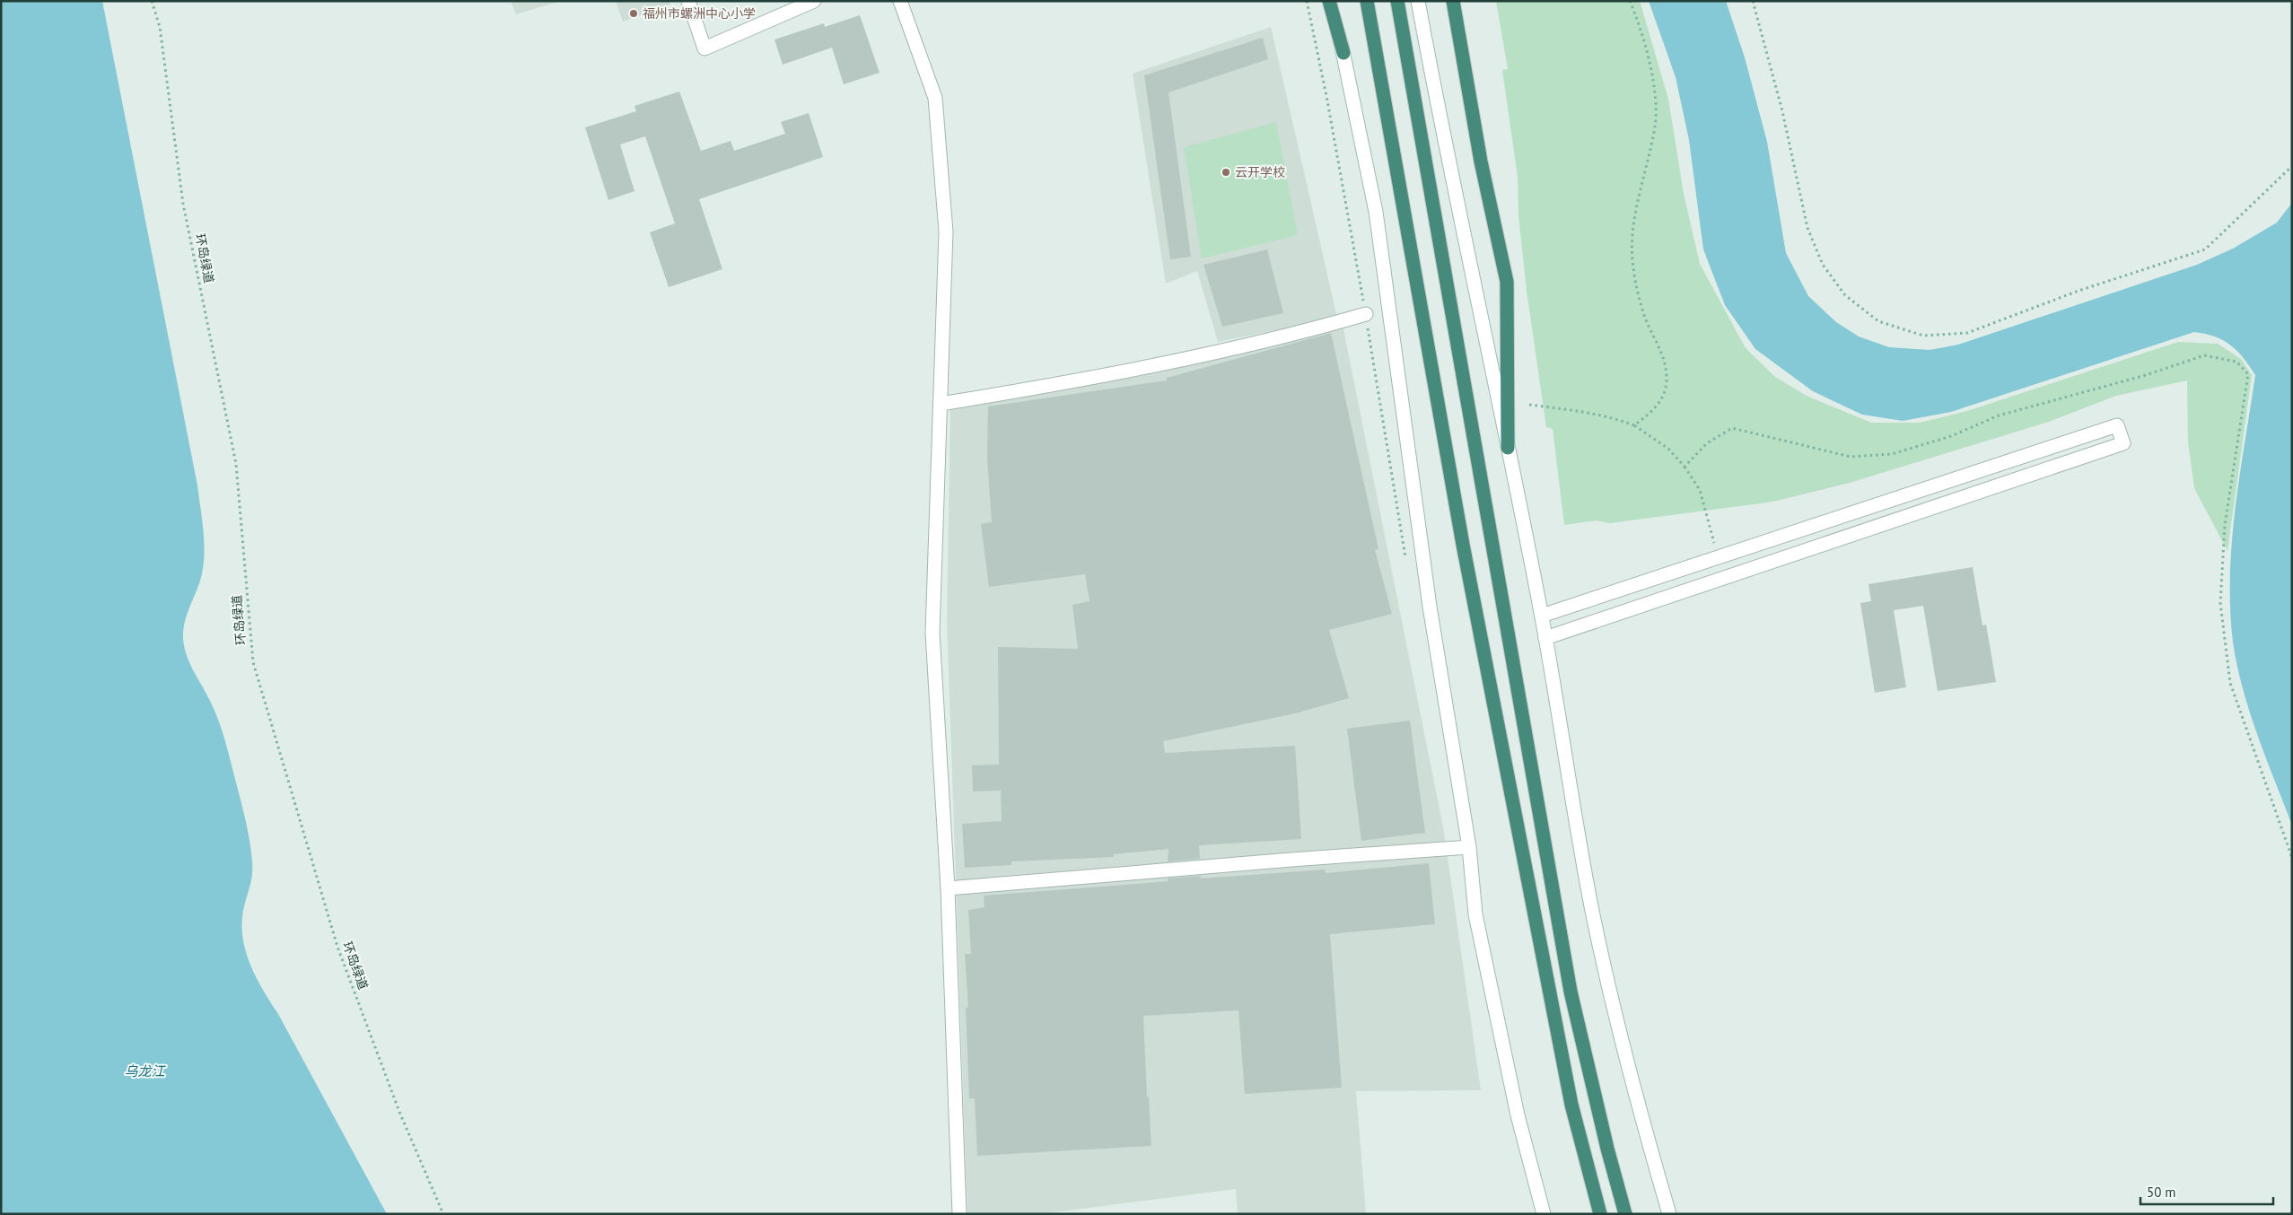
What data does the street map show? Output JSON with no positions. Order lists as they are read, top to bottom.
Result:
{
  "streets": {
    "path": ["环岛绿道"]
  },
  "water": ["乌龙江"],
  "places": ["福州市螺洲中心小学", "云开学校"],
  "scale_bar": "50 m"
}
